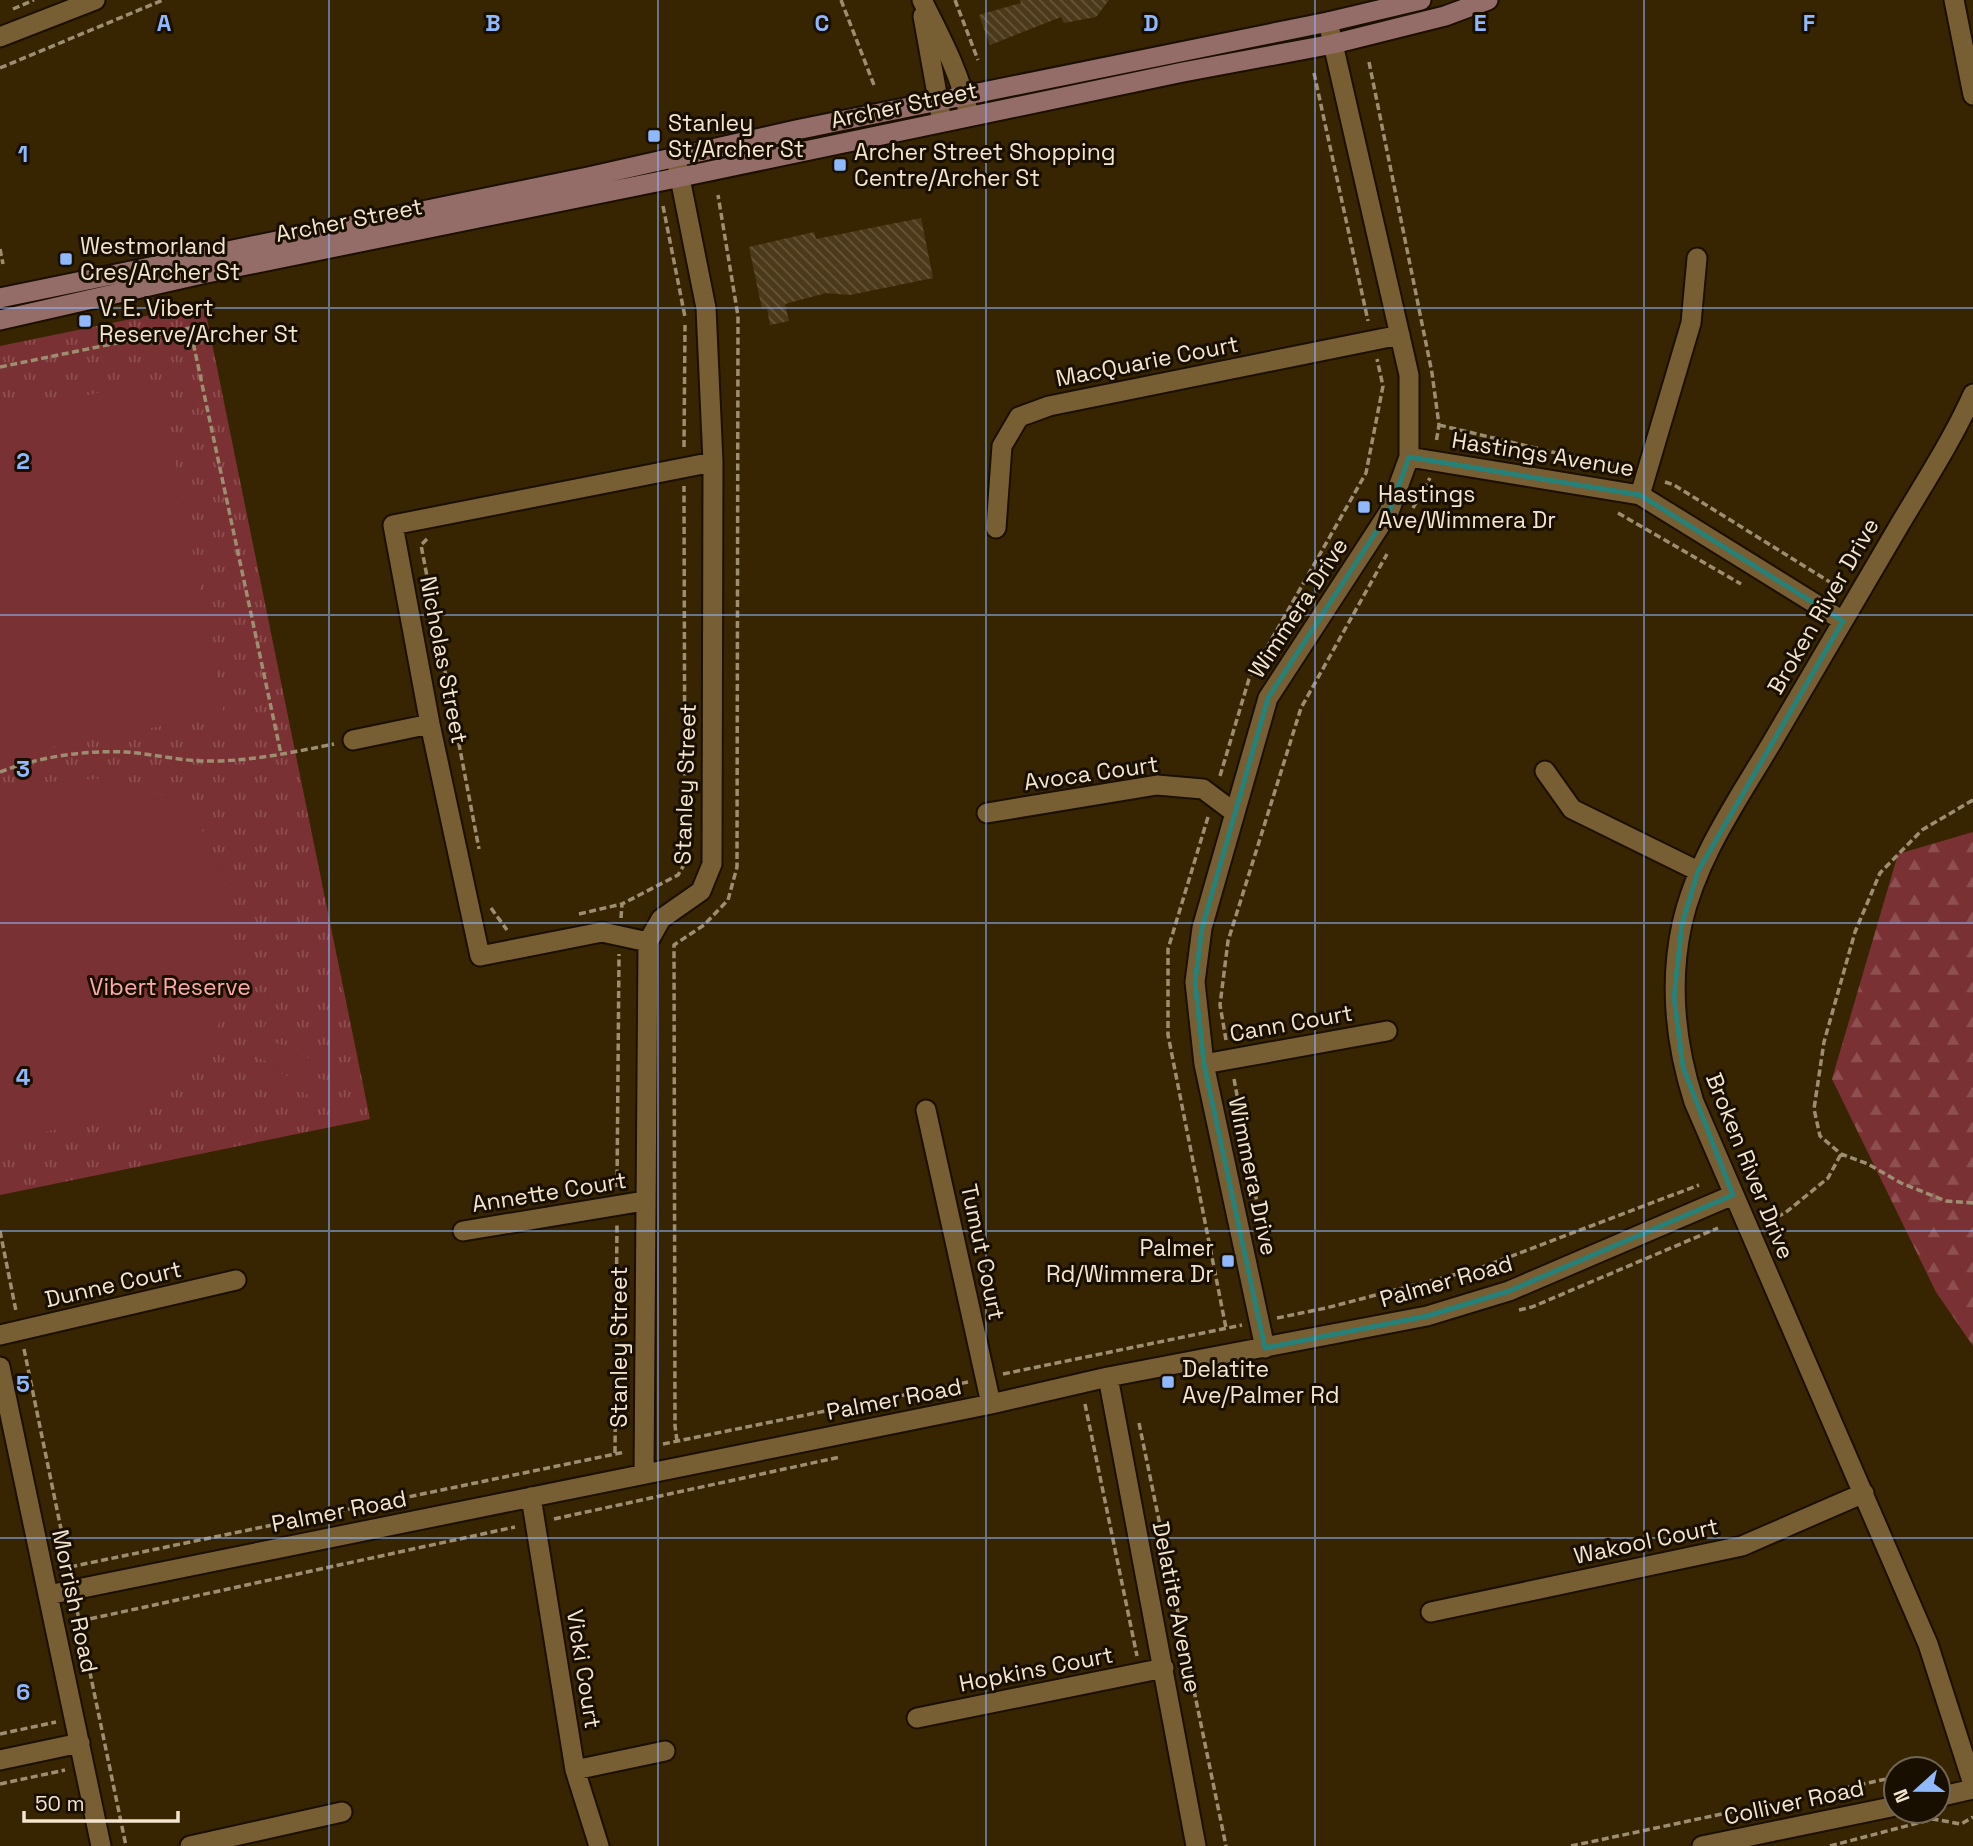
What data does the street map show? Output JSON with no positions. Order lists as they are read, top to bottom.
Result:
{
  "streets": {
    "main road": ["Archer Street"],
    "street": [
      "MacQuarie Court",
      "Hastings Avenue",
      "Broken River Drive",
      "Wimmera Drive",
      "Nicholas Street",
      "Avoca Court",
      "Stanley Street",
      "Cann Court",
      "Annette Court",
      "Tumut Court",
      "Palmer Road",
      "Dunne Court",
      "Wakool Court",
      "Morrish Road",
      "Delatite Avenue",
      "Vicki Court",
      "Hopkins Court",
      "Colliver Road"
    ]
  },
  "crossings": [
    ["Archer Street", "Wimmera Drive"],
    ["Archer Street", "Stanley Street"],
    ["MacQuarie Court", "Wimmera Drive"],
    ["Hastings Avenue", "Broken River Drive"],
    ["Hastings Avenue", "Wimmera Drive"],
    ["Broken River Drive", "Palmer Road"],
    ["Broken River Drive", "Wakool Court"],
    ["Wimmera Drive", "Avoca Court"],
    ["Wimmera Drive", "Cann Court"],
    ["Wimmera Drive", "Palmer Road"],
    ["Nicholas Street", "Stanley Street"],
    ["Stanley Street", "Annette Court"],
    ["Stanley Street", "Palmer Road"],
    ["Tumut Court", "Palmer Road"],
    ["Palmer Road", "Morrish Road"],
    ["Palmer Road", "Delatite Avenue"],
    ["Palmer Road", "Vicki Court"],
    ["Delatite Avenue", "Hopkins Court"]
  ],
  "parks": ["Vibert Reserve"],
  "places": {
    "transit": [
      "Stanley St/Archer St",
      "Archer Street Shopping Centre/Archer St",
      "Westmorland Cres/Archer St",
      "V. E. Vibert Reserve/Archer St",
      "Hastings Ave/Wimmera Dr",
      "Palmer Rd/Wimmera Dr",
      "Delatite Ave/Palmer Rd"
    ]
  },
  "scale_bar": "50 m",
  "north": "left",
  "grid": {
    "columns": [
      "A",
      "B",
      "C",
      "D",
      "E",
      "F"
    ],
    "rows": [
      "1",
      "2",
      "3",
      "4",
      "5",
      "6"
    ]
  }
}
